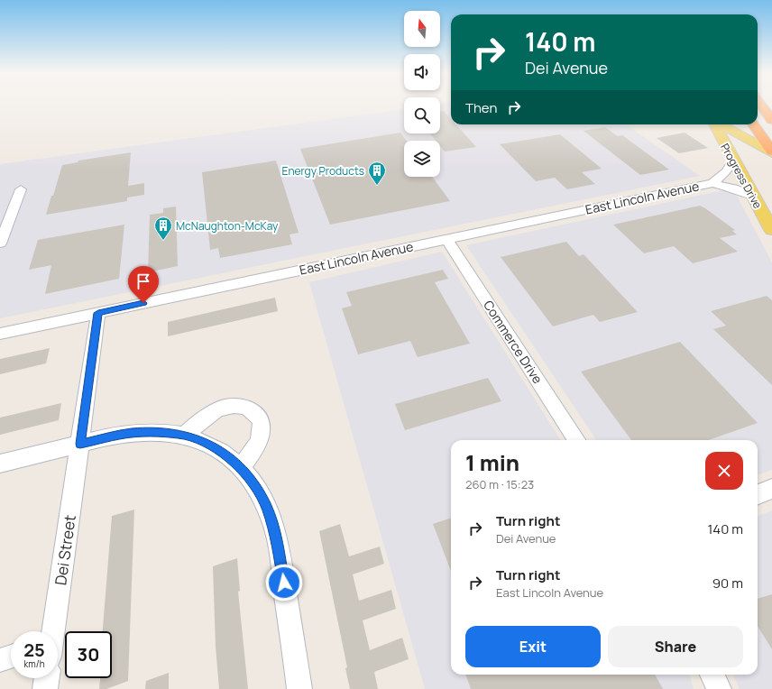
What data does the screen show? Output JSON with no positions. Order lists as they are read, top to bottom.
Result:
{
  "streets": {
    "main road": ["Progress Drive"],
    "street": ["East Lincoln Avenue", "Commerce Drive", "Dei Street"]
  },
  "crossings": [
    ["Progress Drive", "East Lincoln Avenue"],
    ["East Lincoln Avenue", "Commerce Drive"],
    ["East Lincoln Avenue", "Dei Street"]
  ],
  "places": {
    "building": ["Energy Products", "McNaughton-McKay"]
  },
  "north": "top",
  "page": {
    "turn": ["140 m", "Dei Avenue"],
    "then": "Then",
    "heading": ["1 min", "260 m · 15:23"],
    "list": [
      {
        "name": "Turn right",
        "note": "Dei Avenue",
        "value": "140 m"
      },
      {
        "name": "Turn right",
        "note": "East Lincoln Avenue",
        "value": "90 m"
      }
    ],
    "buttons": ["Exit", "Share"],
    "speed": "25 km/h",
    "limit": "30"
  }
}
